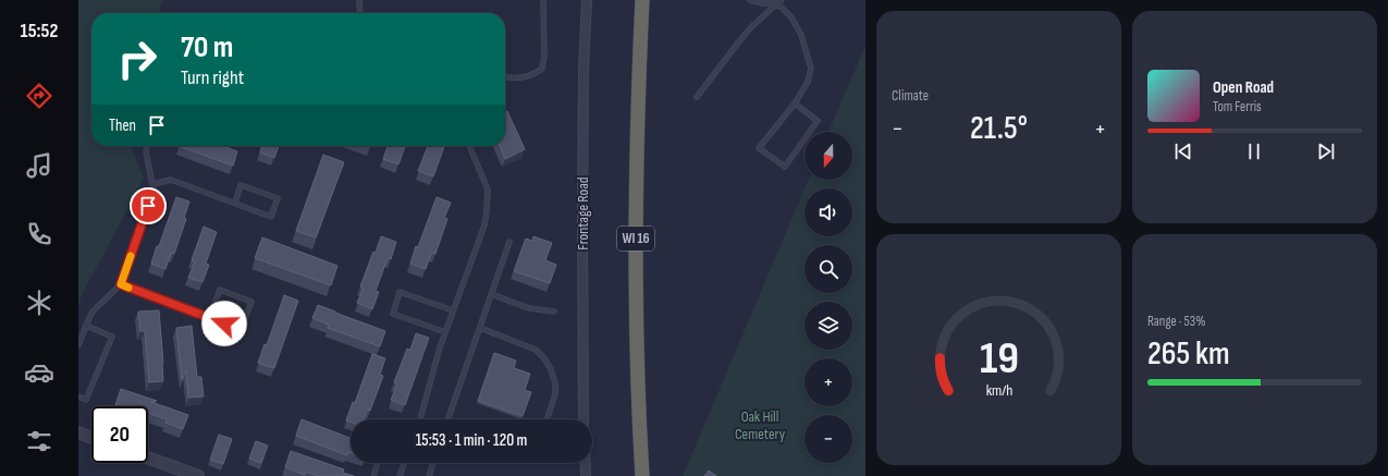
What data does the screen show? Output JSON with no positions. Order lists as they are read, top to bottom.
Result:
{
  "streets": {
    "highway": ["WI 16"],
    "street": ["Frontage Road"]
  },
  "parks": ["Oak Hill Cemetery"],
  "north": "bottom",
  "page": {
    "tabs": "15:52",
    "tile": [
      "Climate",
      ["Range · 53%", "265 km"]
    ],
    "turn": ["70 m", "Turn right"],
    "song": ["Open Road", "Tom Ferris"],
    "then": "Then",
    "heat": ["−", "21.5°", "+"],
    "map_buttons": ["+", "−"],
    "limit": "20",
    "trip": "15:53 · 1 min · 120 m",
    "gauge": ["19", "km/h"]
  }
}
